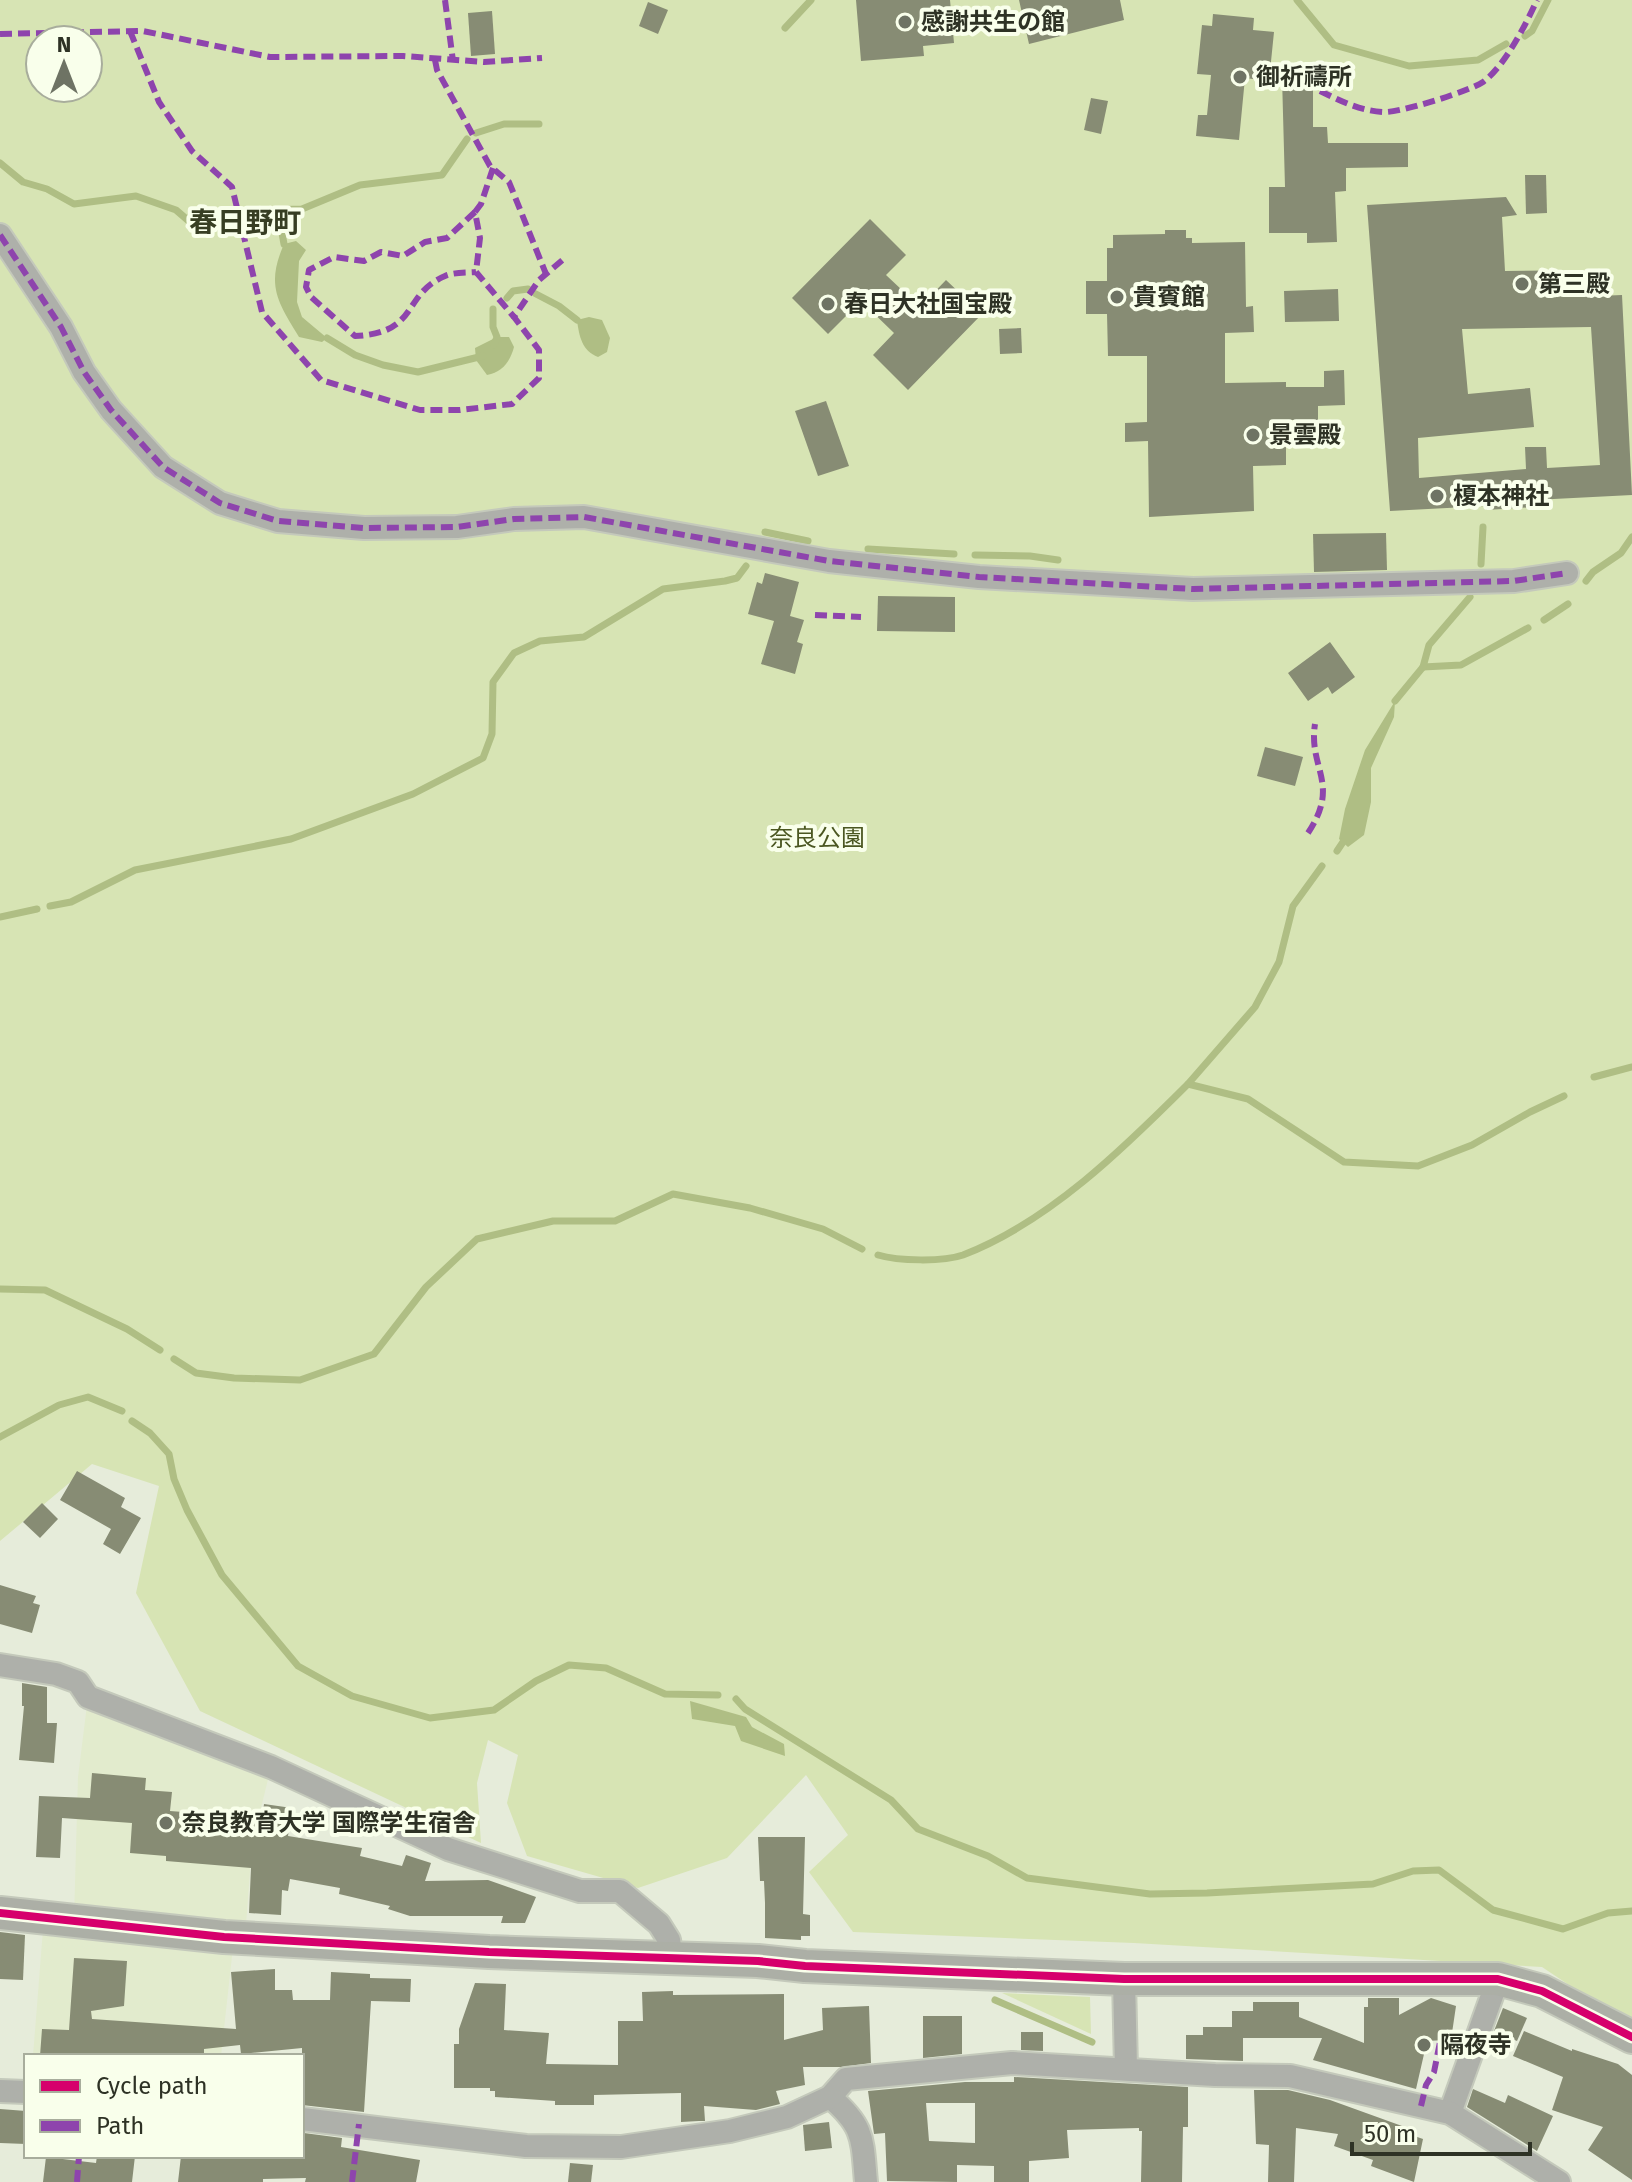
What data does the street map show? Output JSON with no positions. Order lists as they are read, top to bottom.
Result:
{
  "districts": ["春日野町"],
  "parks": ["奈良公園"],
  "places": [
    "感謝共生の館",
    "御祈禱所",
    "第三殿",
    "貴賓館",
    "春日大社国宝殿",
    "景雲殿",
    "榎本神社",
    "奈良教育大学 国際学生宿舎",
    "隔夜寺"
  ],
  "legend": ["Cycle path", "Path"],
  "scale_bar": "50 m",
  "north": "top"
}
